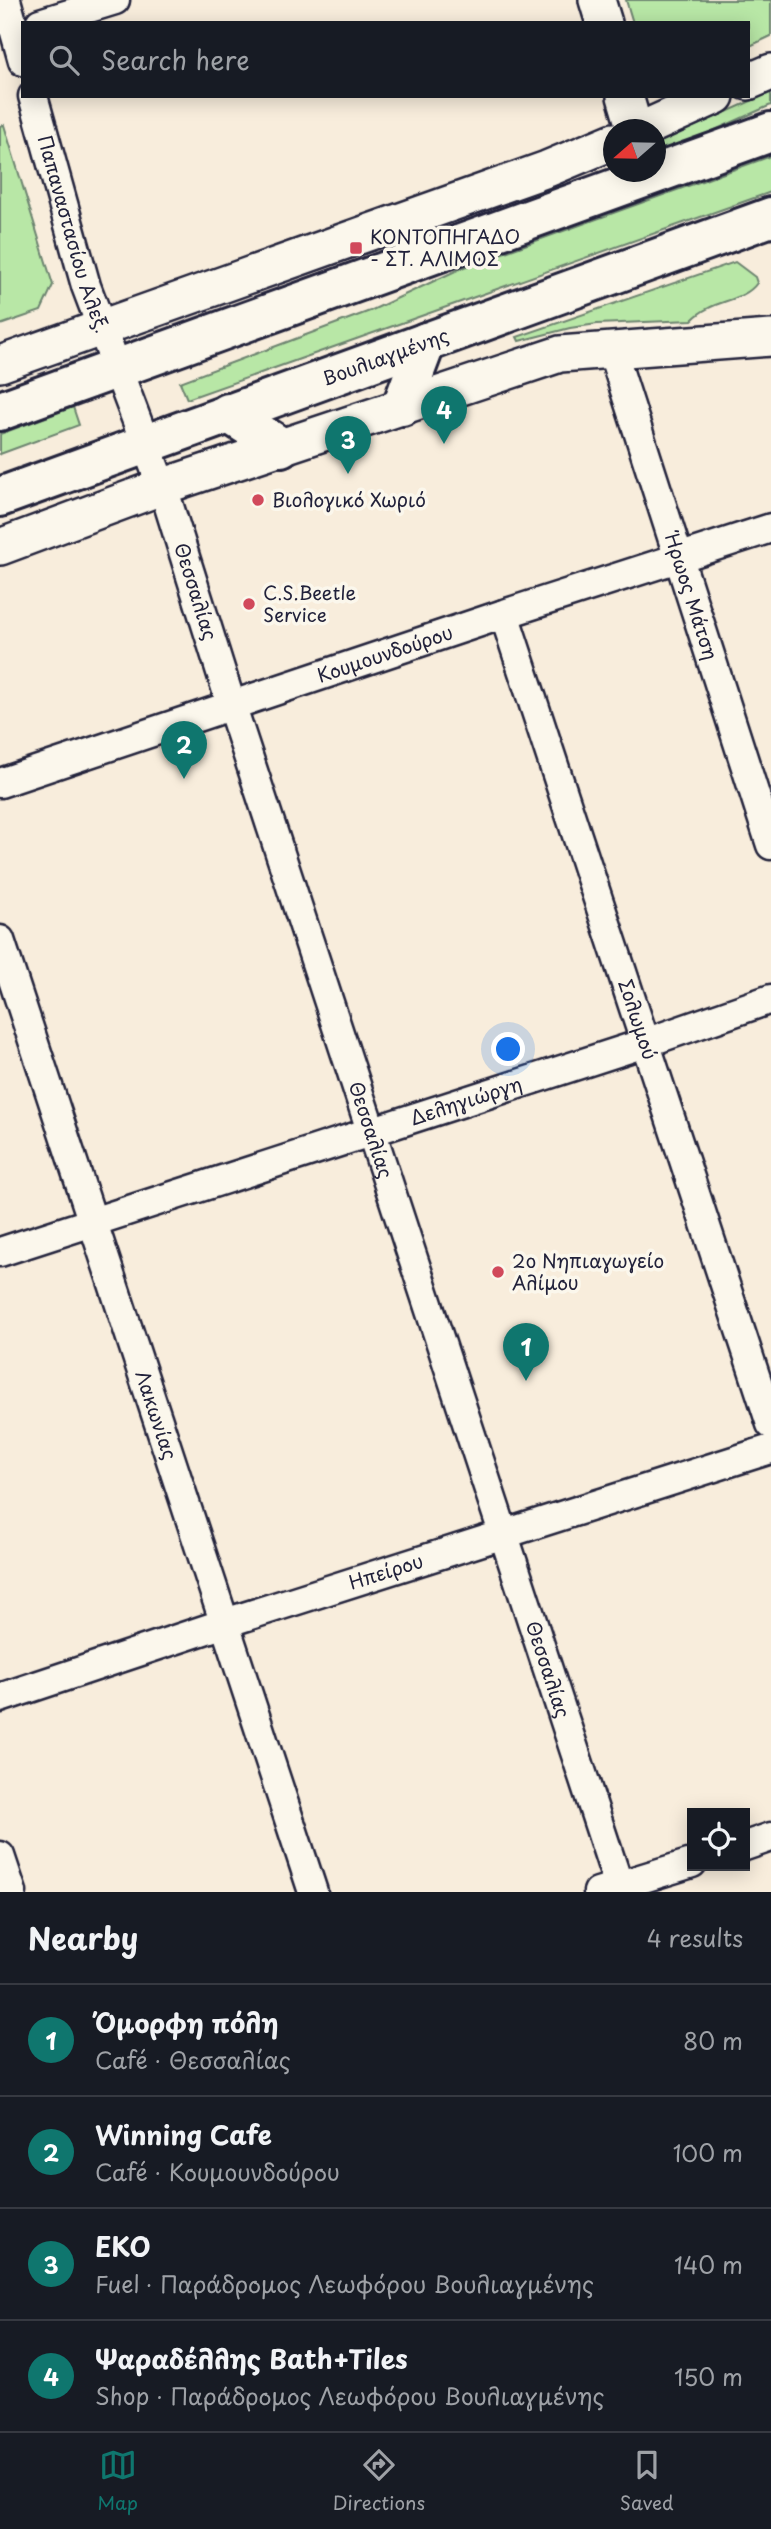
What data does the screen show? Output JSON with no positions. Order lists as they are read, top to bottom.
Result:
{
  "streets": {
    "main road": ["Βουλιαγμένης"],
    "street": [
      "Παπαναστασίου Αλεξ.",
      "Θεσσαλίας",
      "Ήρωος Μάτση",
      "Κουμουνδούρου",
      "Σολωμού",
      "Δεληγιώργη",
      "Λακωνίας",
      "Ηπείρου"
    ]
  },
  "crossings": [
    ["Παπαναστασίου Αλεξ.", "Θεσσαλίας"],
    ["Βουλιαγμένης", "Θεσσαλίας"],
    ["Θεσσαλίας", "Κουμουνδούρου"],
    ["Θεσσαλίας", "Δεληγιώργη"],
    ["Θεσσαλίας", "Ηπείρου"],
    ["Ήρωος Μάτση", "Κουμουνδούρου"],
    ["Κουμουνδούρου", "Σολωμού"],
    ["Σολωμού", "Δεληγιώργη"],
    ["Δεληγιώργη", "Λακωνίας"],
    ["Λακωνίας", "Ηπείρου"]
  ],
  "places": {
    "transit": ["ΚΟΝΤΟΠΗΓΑΔΟ - ΣΤ. ΑΛΙΜΟΣ"],
    "other": ["Βιολογικό Χωριό", "C.S.Beetle Service", "2ο Νηπιαγωγείο Αλίμου"]
  },
  "north": "left",
  "page": {
    "search": "Search here",
    "pins": [
      "4",
      "3",
      "2",
      "1"
    ],
    "heading": ["Nearby", "4 results"],
    "list": [
      {
        "mark": "1",
        "name": "Όμορφη πόλη",
        "note": "Café · Θεσσαλίας",
        "value": "80 m"
      },
      {
        "mark": "2",
        "name": "Winning Cafe",
        "note": "Café · Κουμουνδούρου",
        "value": "100 m"
      },
      {
        "mark": "3",
        "name": "EKO",
        "note": "Fuel · Παράδρομος Λεωφόρου Βουλιαγμένης",
        "value": "140 m"
      },
      {
        "mark": "4",
        "name": "Ψαραδέλλης Bath+Tiles",
        "note": "Shop · Παράδρομος Λεωφόρου Βουλιαγμένης",
        "value": "150 m"
      }
    ],
    "nav": ["Map", "Directions", "Saved"]
  }
}
